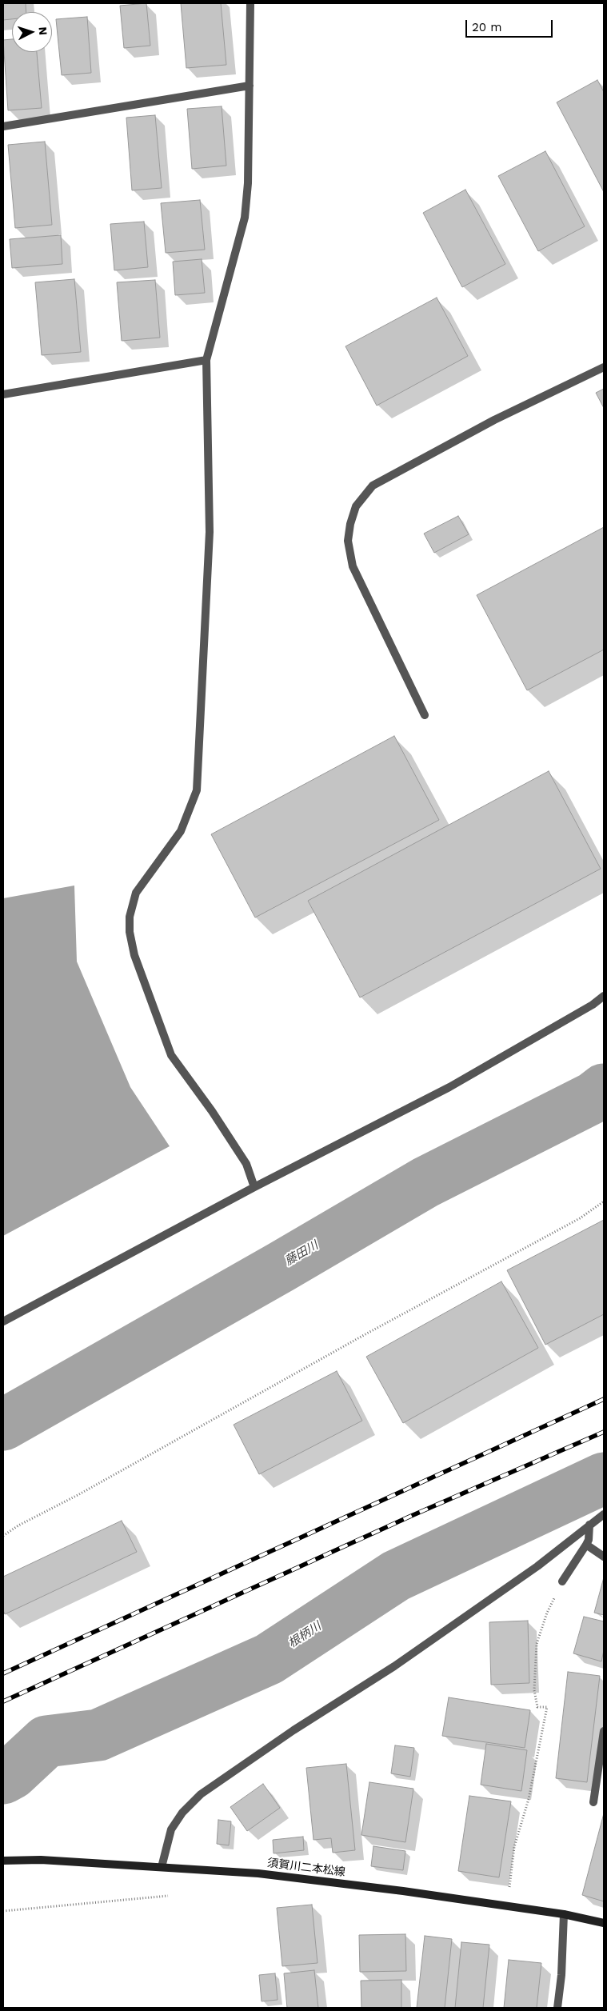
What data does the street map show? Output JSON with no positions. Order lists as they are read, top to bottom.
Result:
{
  "streets": {
    "main road": ["須賀川二本松線"]
  },
  "water": ["藤田川", "根柄川"],
  "scale_bar": "20 m",
  "north": "right"
}
